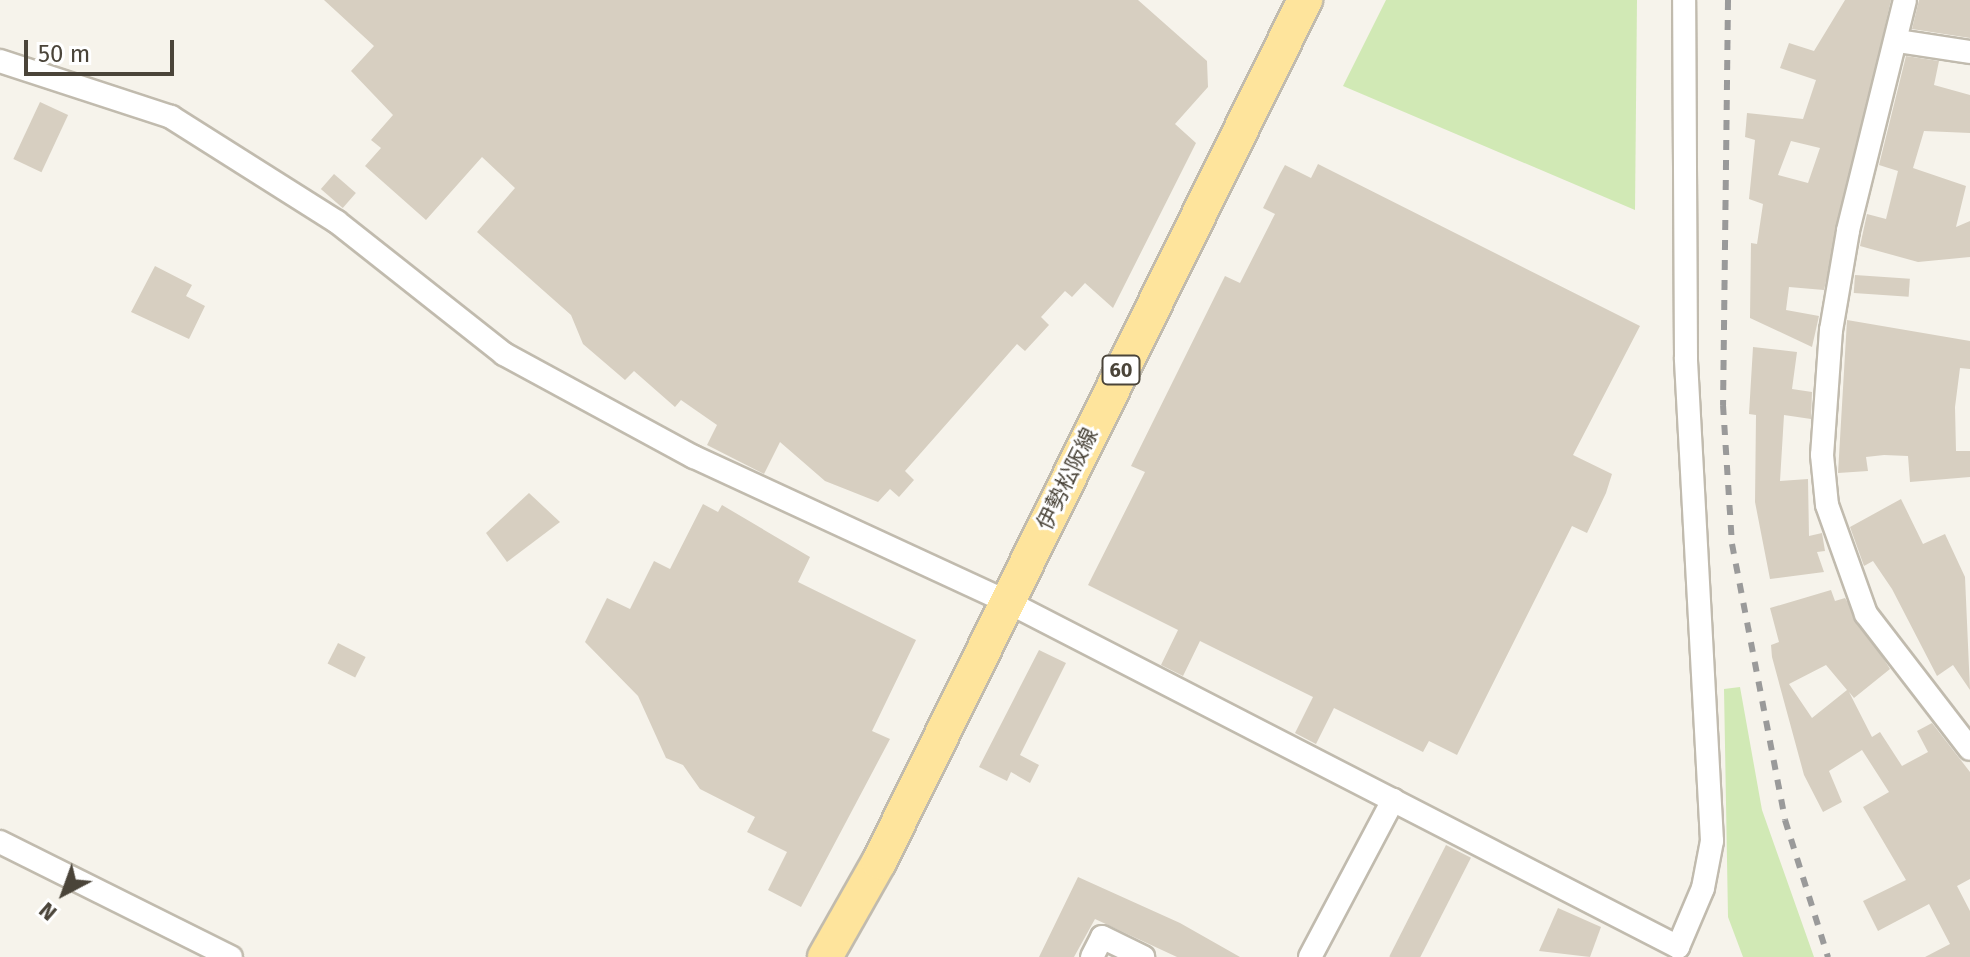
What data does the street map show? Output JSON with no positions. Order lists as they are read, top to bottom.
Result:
{
  "streets": {
    "main road": ["60", "伊勢松阪線"]
  },
  "scale_bar": "50 m",
  "north": "bottom left"
}
